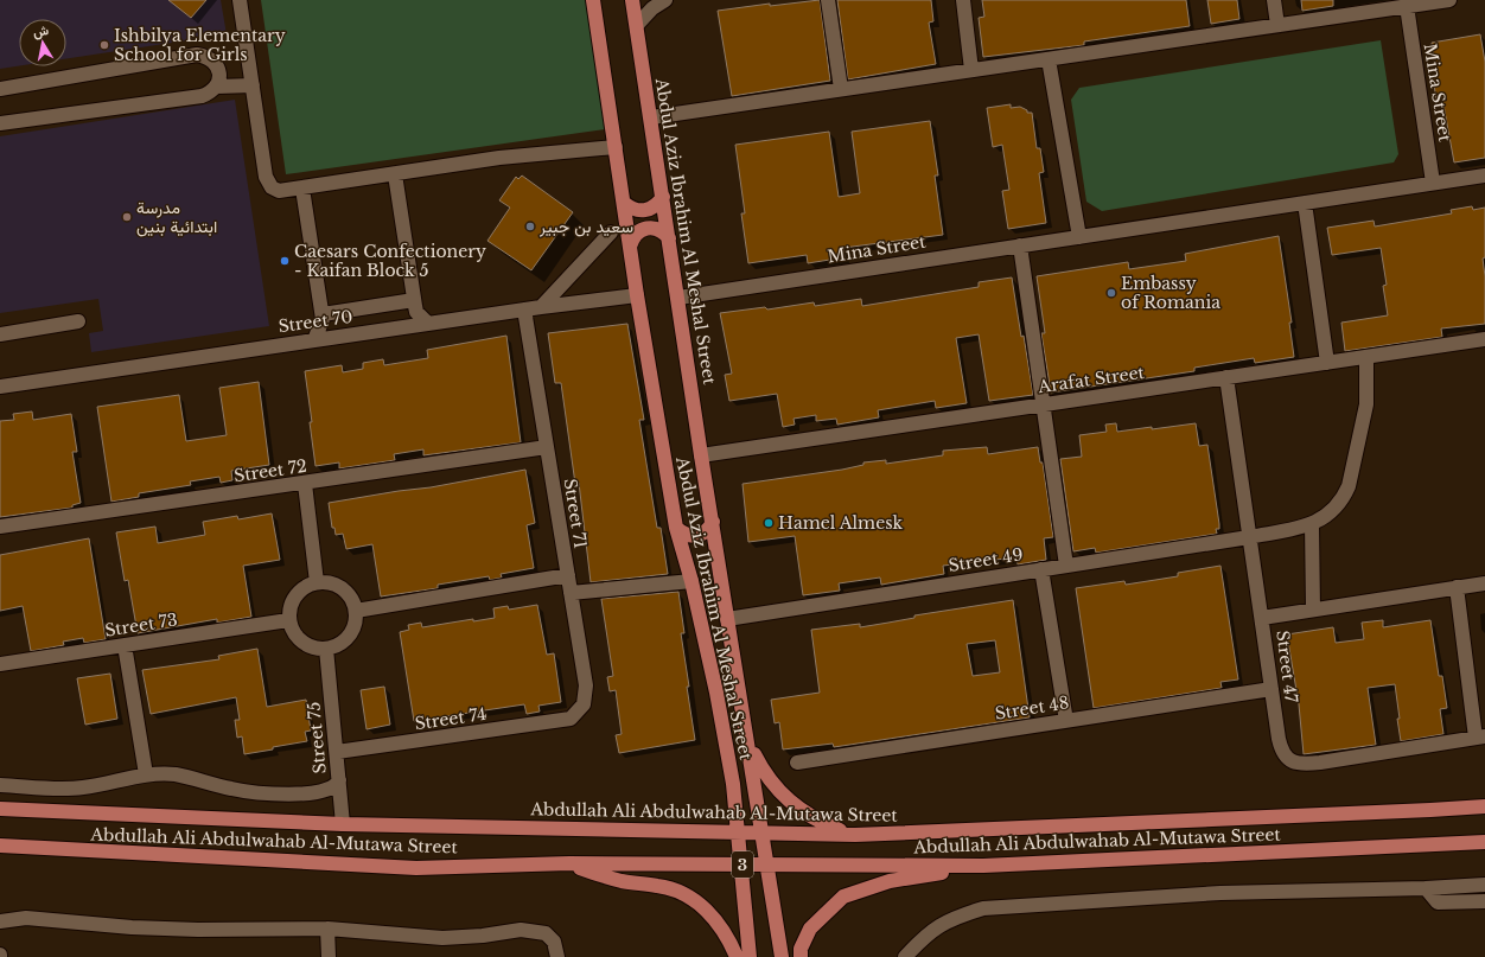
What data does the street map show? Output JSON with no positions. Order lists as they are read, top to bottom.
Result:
{
  "streets": {
    "main road": ["Abdul Aziz Ibrahim Al Meshal Street", "Abdullah Ali Abdulwahab Al-Mutawa Street", "3"],
    "street": [
      "Mina Street",
      "Street 70",
      "Arafat Street",
      "Street 72",
      "Street 71",
      "Street 49",
      "Street 73",
      "Street 47",
      "Street 48",
      "Street 74",
      "Street 75"
    ]
  },
  "crossings": [
    ["Mina Street", "Abdul Aziz Ibrahim Al Meshal Street"],
    ["Abdul Aziz Ibrahim Al Meshal Street", "Street 70"],
    ["Abdul Aziz Ibrahim Al Meshal Street", "Arafat Street"],
    ["Abdul Aziz Ibrahim Al Meshal Street", "Street 49"],
    ["Abdul Aziz Ibrahim Al Meshal Street", "Abdullah Ali Abdulwahab Al-Mutawa Street"],
    ["Street 70", "Street 71"],
    ["Arafat Street", "Street 49"],
    ["Arafat Street", "Street 47"],
    ["Street 72", "Street 71"],
    ["Street 71", "Street 74"],
    ["Street 49", "Street 47"],
    ["Street 73", "Street 75"],
    ["Street 47", "Street 48"],
    ["Street 74", "Street 75"],
    ["Street 75", "Abdullah Ali Abdulwahab Al-Mutawa Street"]
  ],
  "places": [
    "Ishbilya Elementary School for Girls",
    "مدرسة ابتدائية بنين",
    "سعيد بن جبير",
    "Caesars Confectionery - Kaifan Block 5",
    "Embassy of Romania",
    "Hamel Almesk"
  ],
  "north": "top"
}
